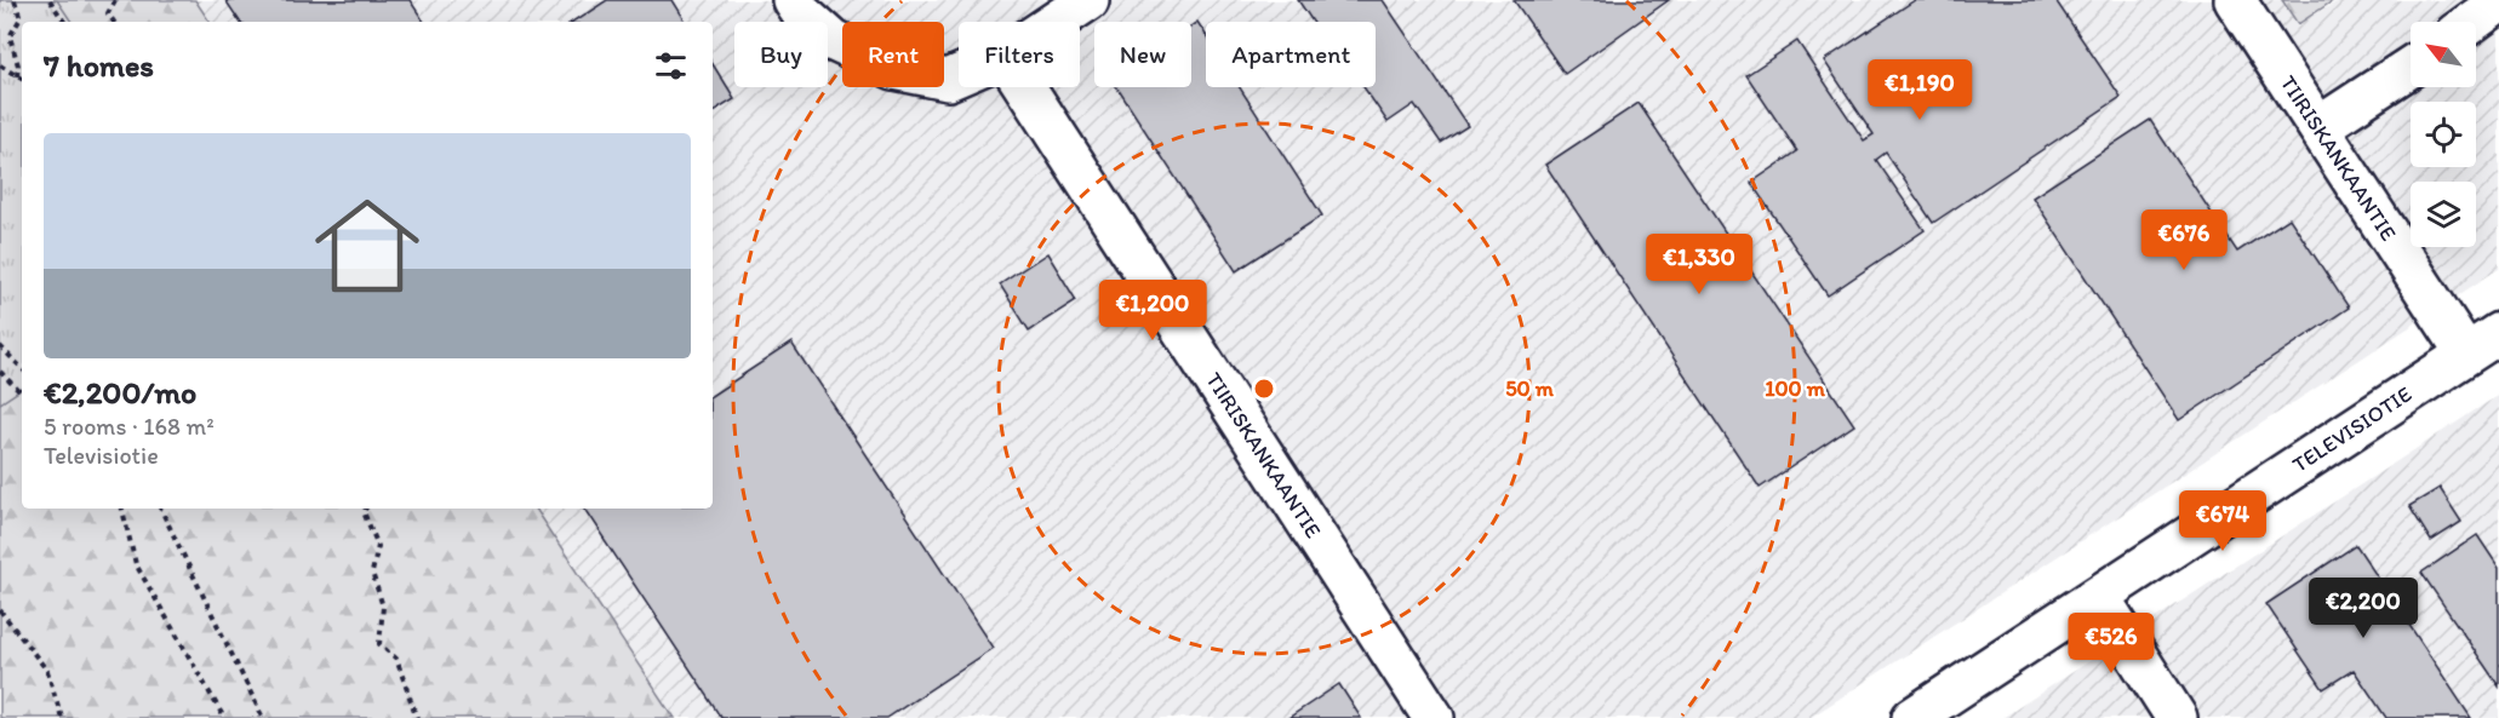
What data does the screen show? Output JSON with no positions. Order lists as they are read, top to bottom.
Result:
{
  "streets": {
    "street": ["TIIRISKANKAANTIE", "TELEVISIOTIE"]
  },
  "crossings": [
    ["TIIRISKANKAANTIE", "TELEVISIOTIE"]
  ],
  "north": "top left",
  "page": {
    "chip": [
      "Buy",
      "Rent",
      "Filters",
      "New",
      "Apartment"
    ],
    "heading": "7 homes",
    "price": [
      "€1,190",
      "€676",
      "€1,330",
      "€1,200",
      "€674",
      "€2,200",
      "€526"
    ],
    "list": [
      {
        "name": "€2,200/mo",
        "note": "5 rooms · 168 m² · Televisiotie"
      }
    ]
  },
  "rings": ["50 m", "100 m"]
}
